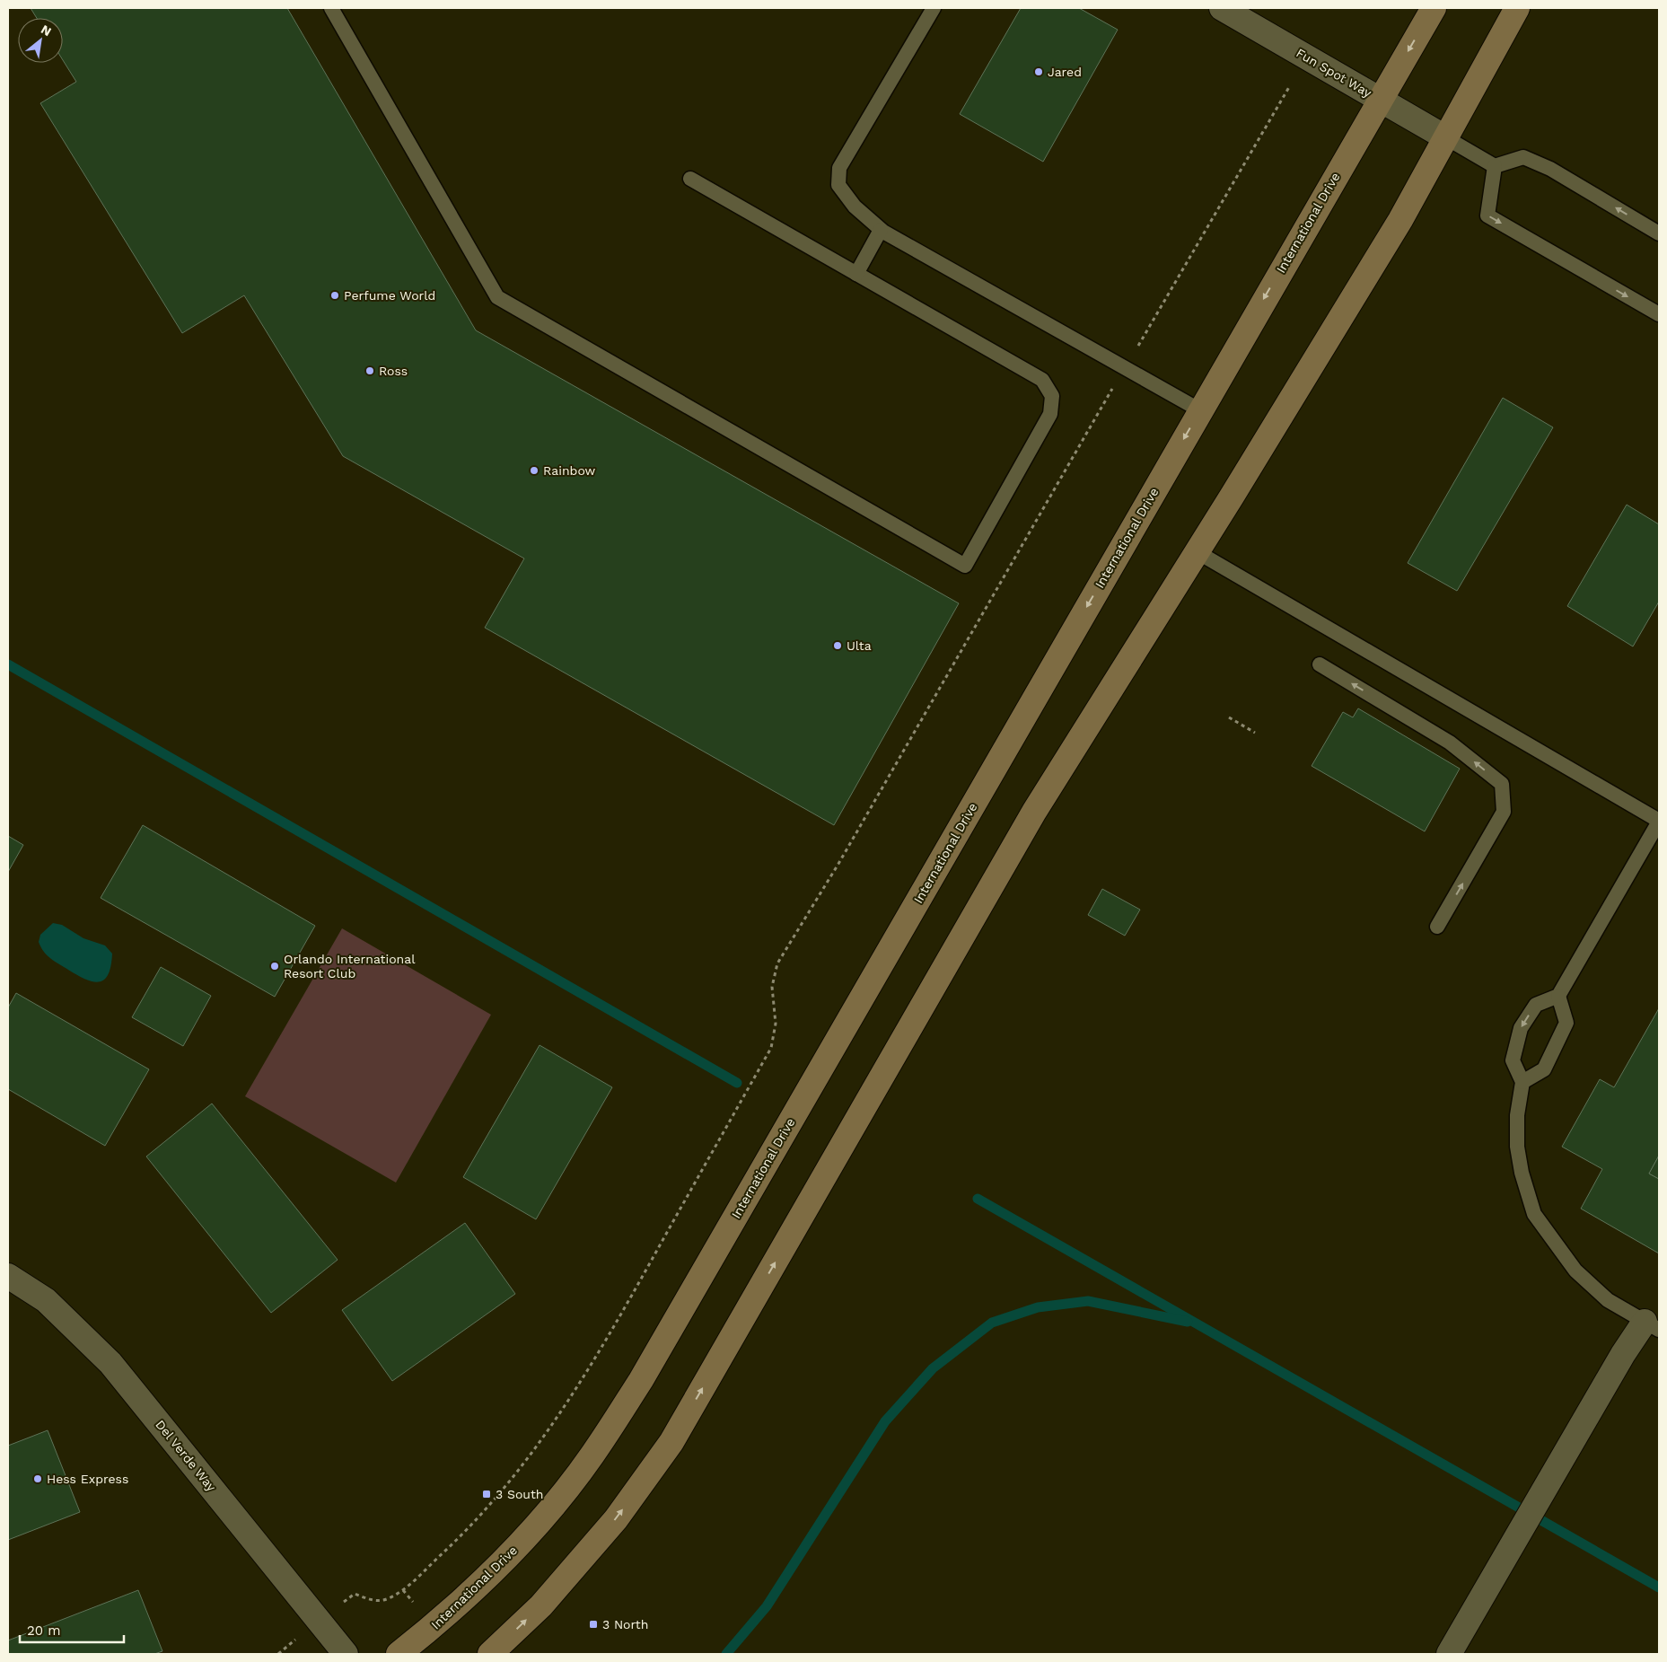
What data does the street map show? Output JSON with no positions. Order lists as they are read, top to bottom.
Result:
{
  "streets": {
    "street": ["Fun Spot Way", "International Drive", "Del Verde Way"]
  },
  "crossings": [
    ["Fun Spot Way", "International Drive"]
  ],
  "places": {
    "other": [
      "Jared",
      "Perfume World",
      "Ross",
      "Rainbow",
      "Ulta",
      "Orlando International Resort Club",
      "Hess Express"
    ],
    "transit": ["3 South", "3 North"]
  },
  "scale_bar": "20 m",
  "north": "top right"
}
